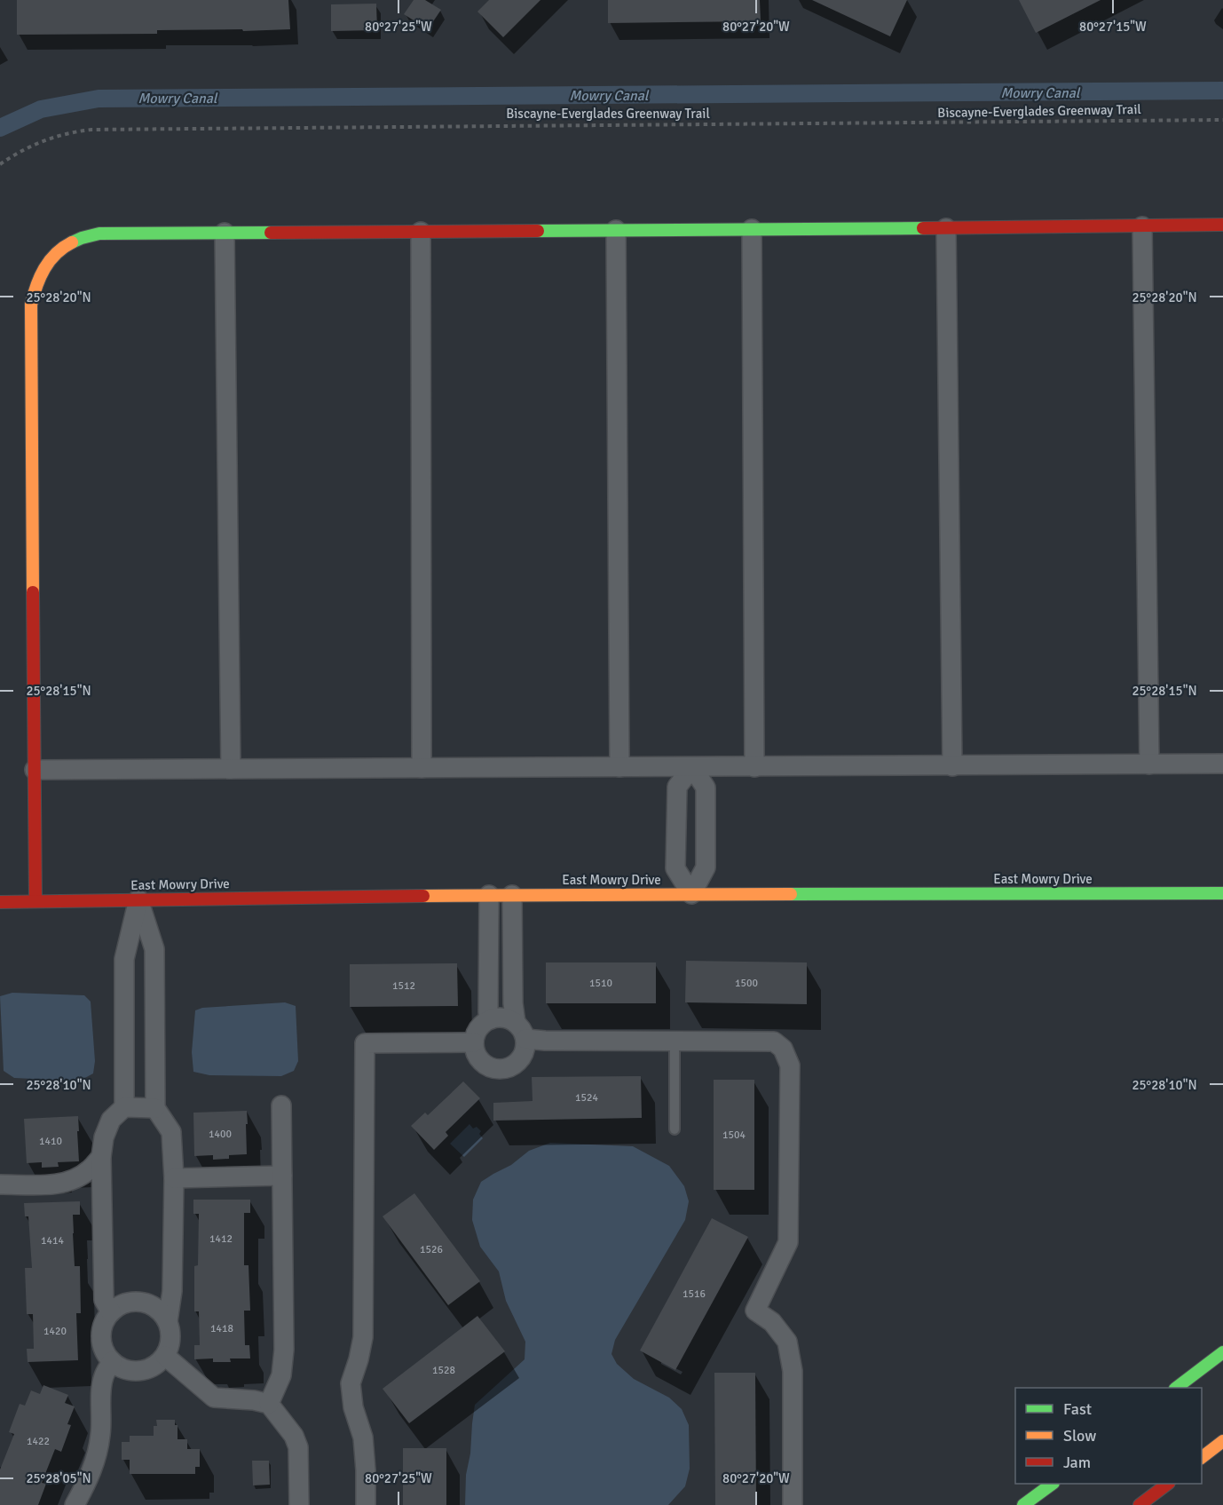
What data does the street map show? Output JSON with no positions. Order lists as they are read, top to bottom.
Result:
{
  "streets": {
    "main road": ["East Mowry Drive"],
    "path": ["Biscayne-Everglades Greenway Trail"]
  },
  "water": ["Mowry Canal"],
  "house_numbers": [
    "1510",
    "1500",
    "1512",
    "1524",
    "1400",
    "1504",
    "1410",
    "1412",
    "1414",
    "1526",
    "1516",
    "1418",
    "1420",
    "1528",
    "1422"
  ],
  "legend": ["Fast", "Slow", "Jam"],
  "coordinates": [
    "80°27'25\"W",
    "80°27'20\"W",
    "80°27'15\"W",
    "25°28'20\"N",
    "25°28'15\"N",
    "25°28'10\"N",
    "25°28'05\"N"
  ]
}
